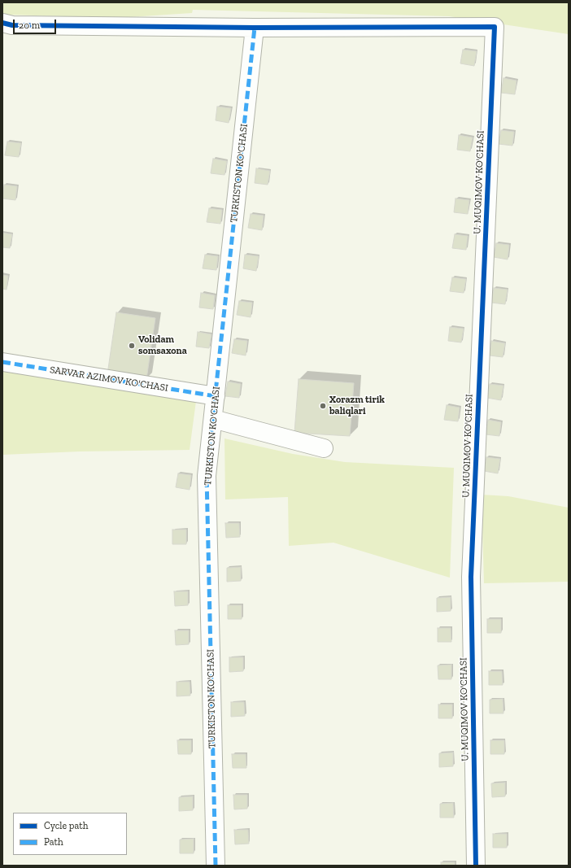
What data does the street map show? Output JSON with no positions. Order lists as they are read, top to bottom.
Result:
{
  "streets": {
    "street": ["TURKISTON KO'CHASI", "U. MUQIMOV KO'CHASI", "SARVAR AZIMOV KO'CHASI"]
  },
  "crossings": [
    ["TURKISTON KO'CHASI", "U. MUQIMOV KO'CHASI"],
    ["TURKISTON KO'CHASI", "SARVAR AZIMOV KO'CHASI"]
  ],
  "places": ["Volidam somsaxona", "Xorazm tirik baliqlari"],
  "legend": ["Cycle path", "Path"],
  "scale_bar": "20 m"
}
